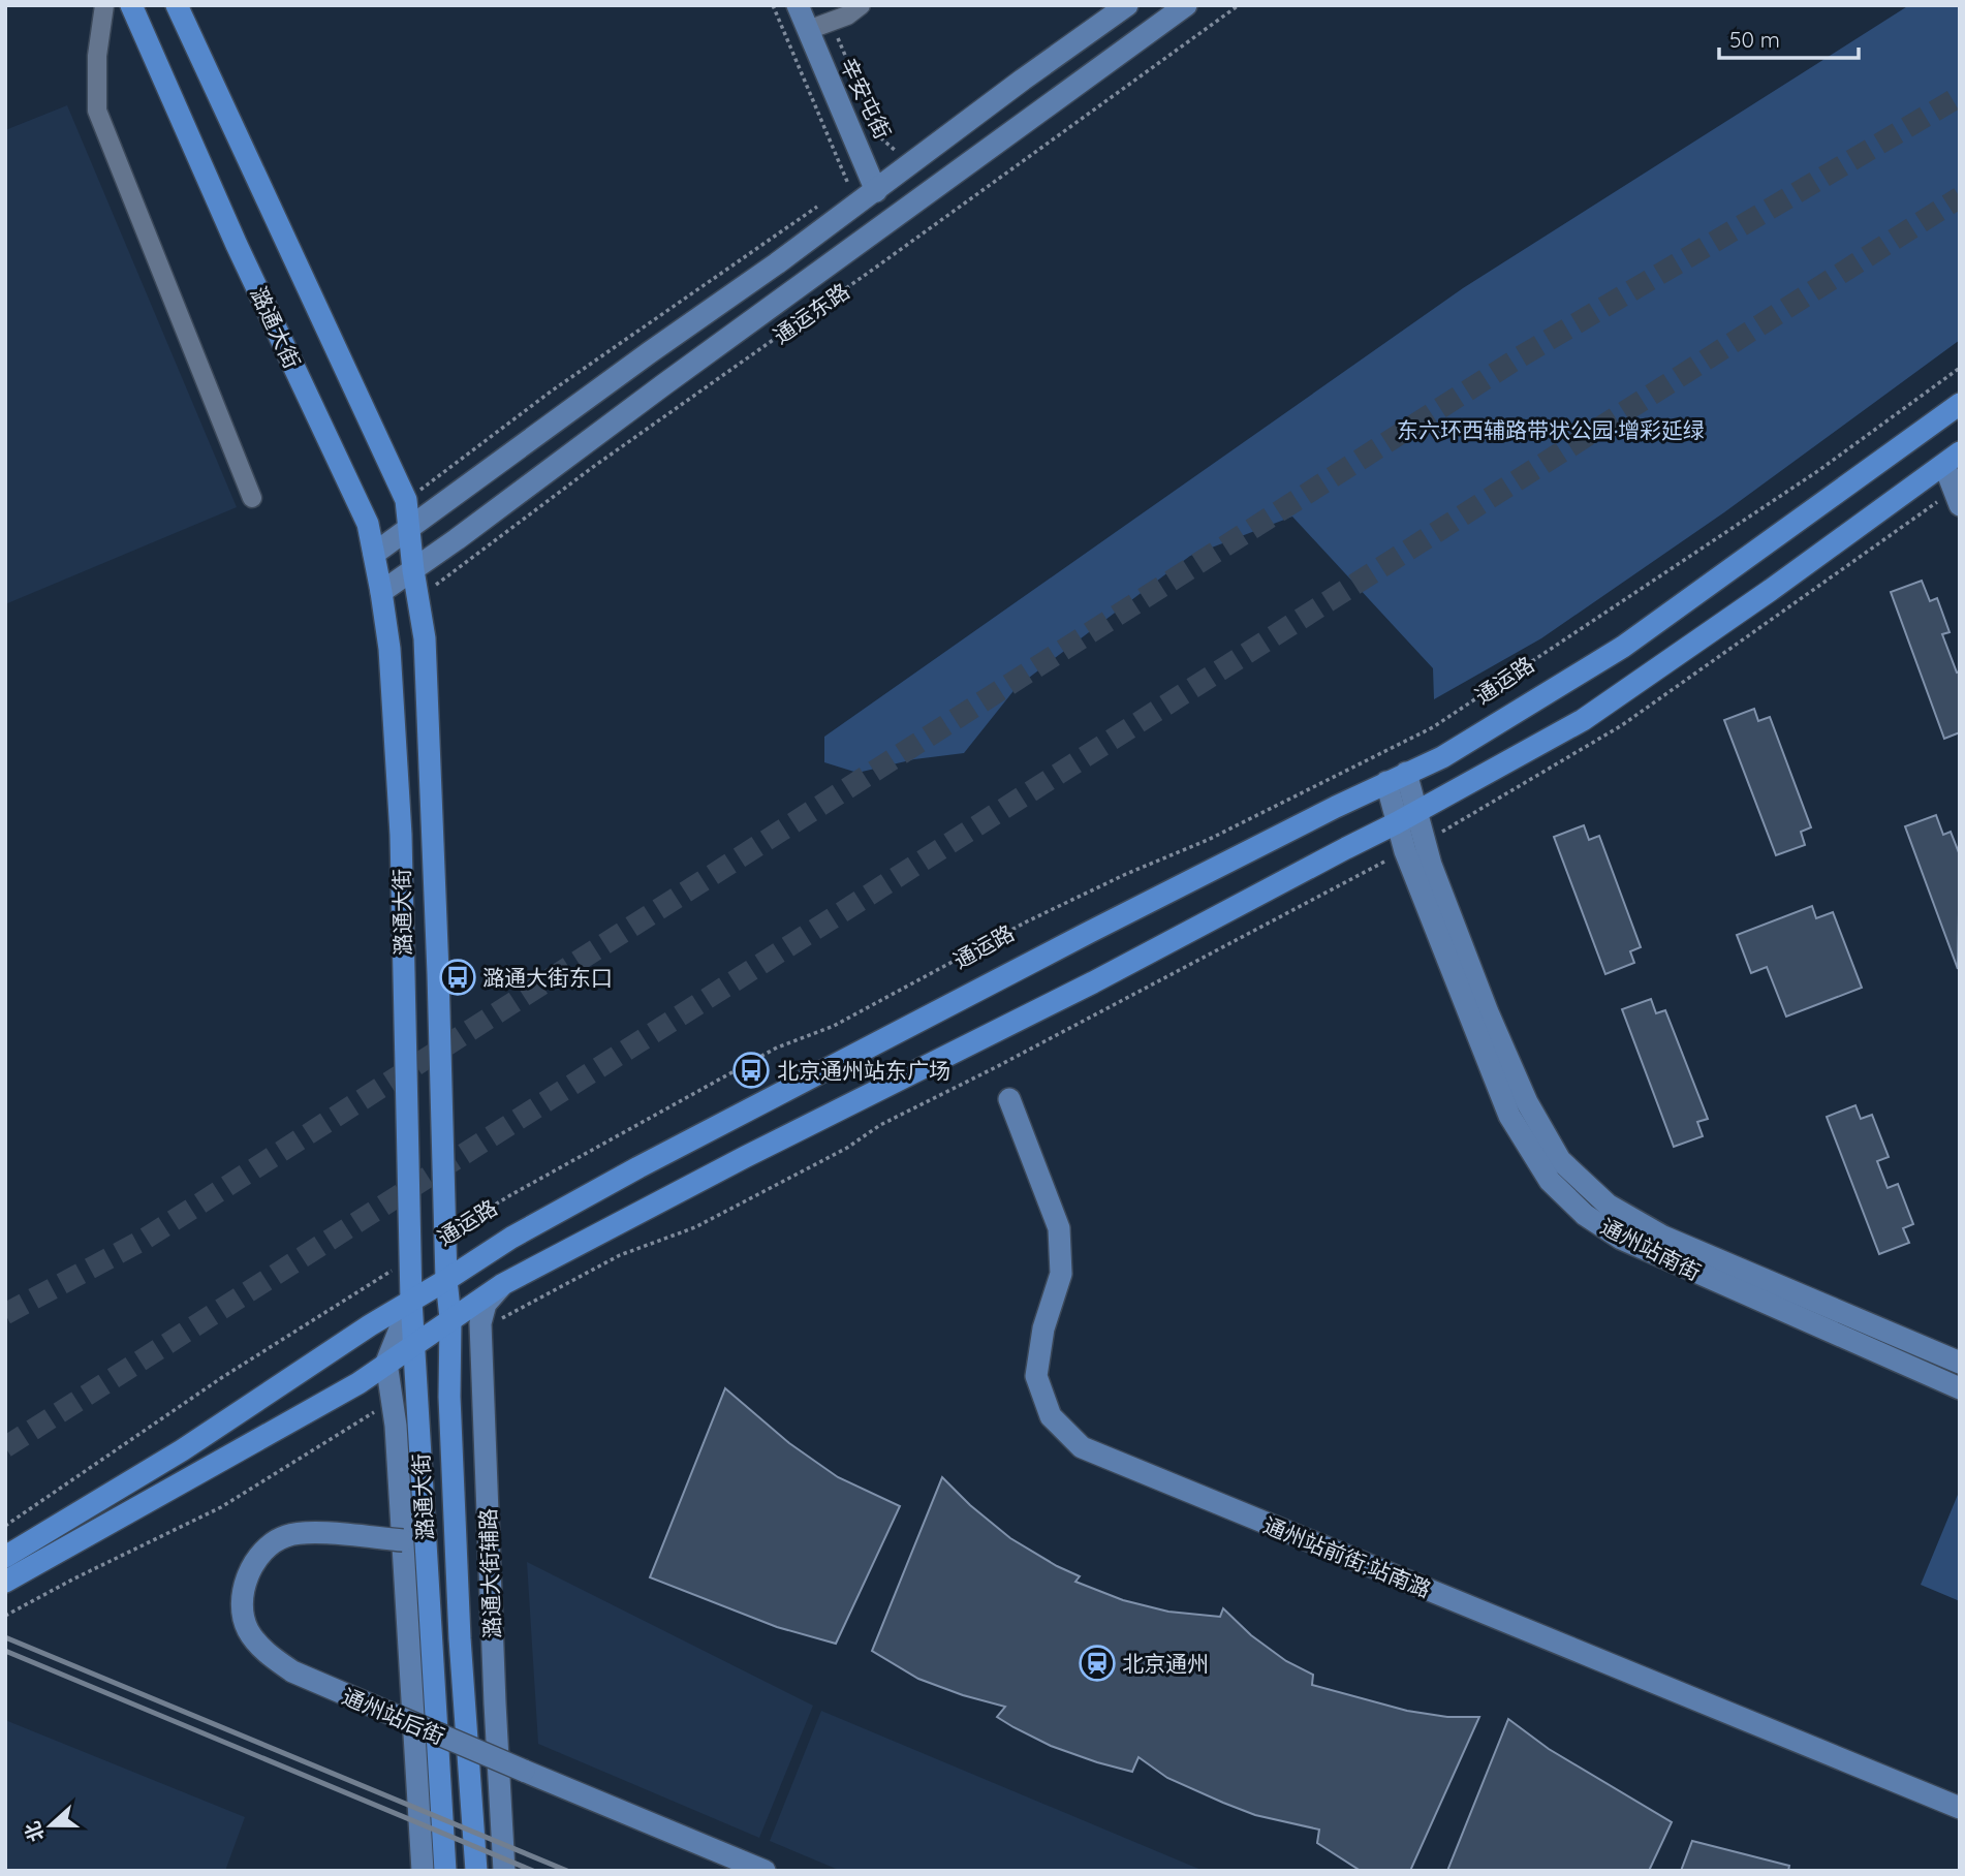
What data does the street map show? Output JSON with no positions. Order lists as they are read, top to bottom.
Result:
{
  "streets": {
    "main road": [
      "辛安屯街",
      "通运东路",
      "潞通大街",
      "通运路",
      "通州站南街",
      "通州站前街;站南潞",
      "潞通大街辅路",
      "通州站后街"
    ]
  },
  "crossings": [
    ["通运东路", "潞通大街"],
    ["潞通大街", "通运路"],
    ["通运路", "通州站南街"]
  ],
  "parks": ["东六环西辅路带状公园·增彩延绿"],
  "places": {
    "bus stop": ["潞通大街东口", "北京通州站东广场"],
    "station": ["北京通州"]
  },
  "scale_bar": "50 m",
  "north": "left"
}
